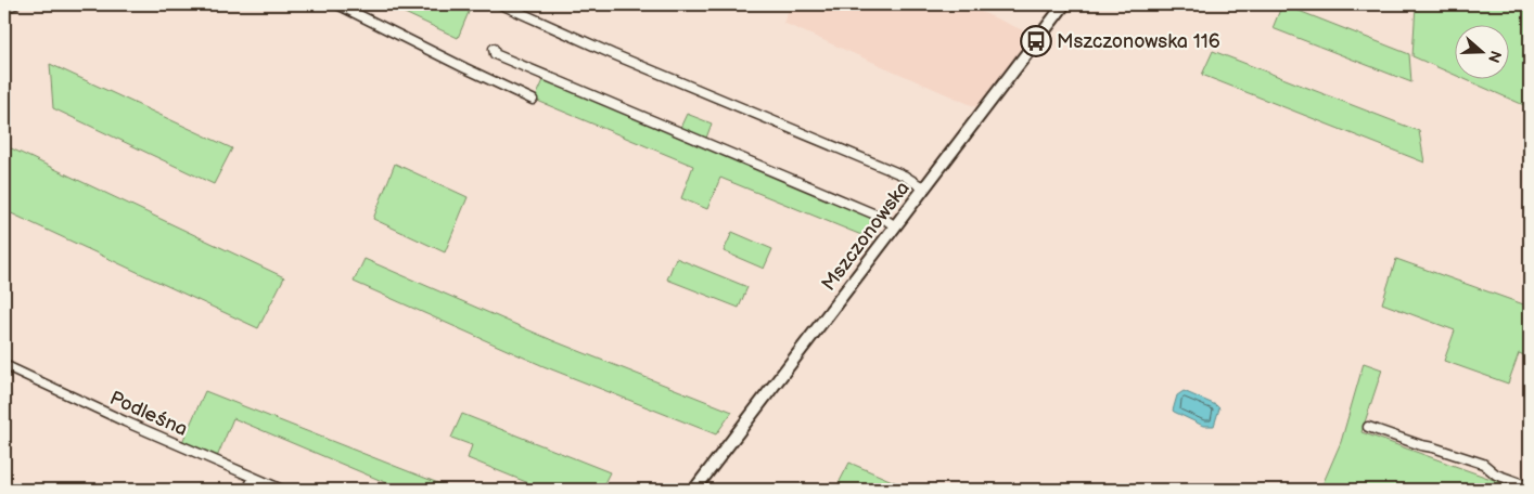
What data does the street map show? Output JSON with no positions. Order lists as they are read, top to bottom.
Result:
{
  "streets": {
    "main road": ["Mszczonowska"],
    "street": ["Podleśna"]
  },
  "places": {
    "bus stop": ["Mszczonowska 116"]
  },
  "north": "right"
}
